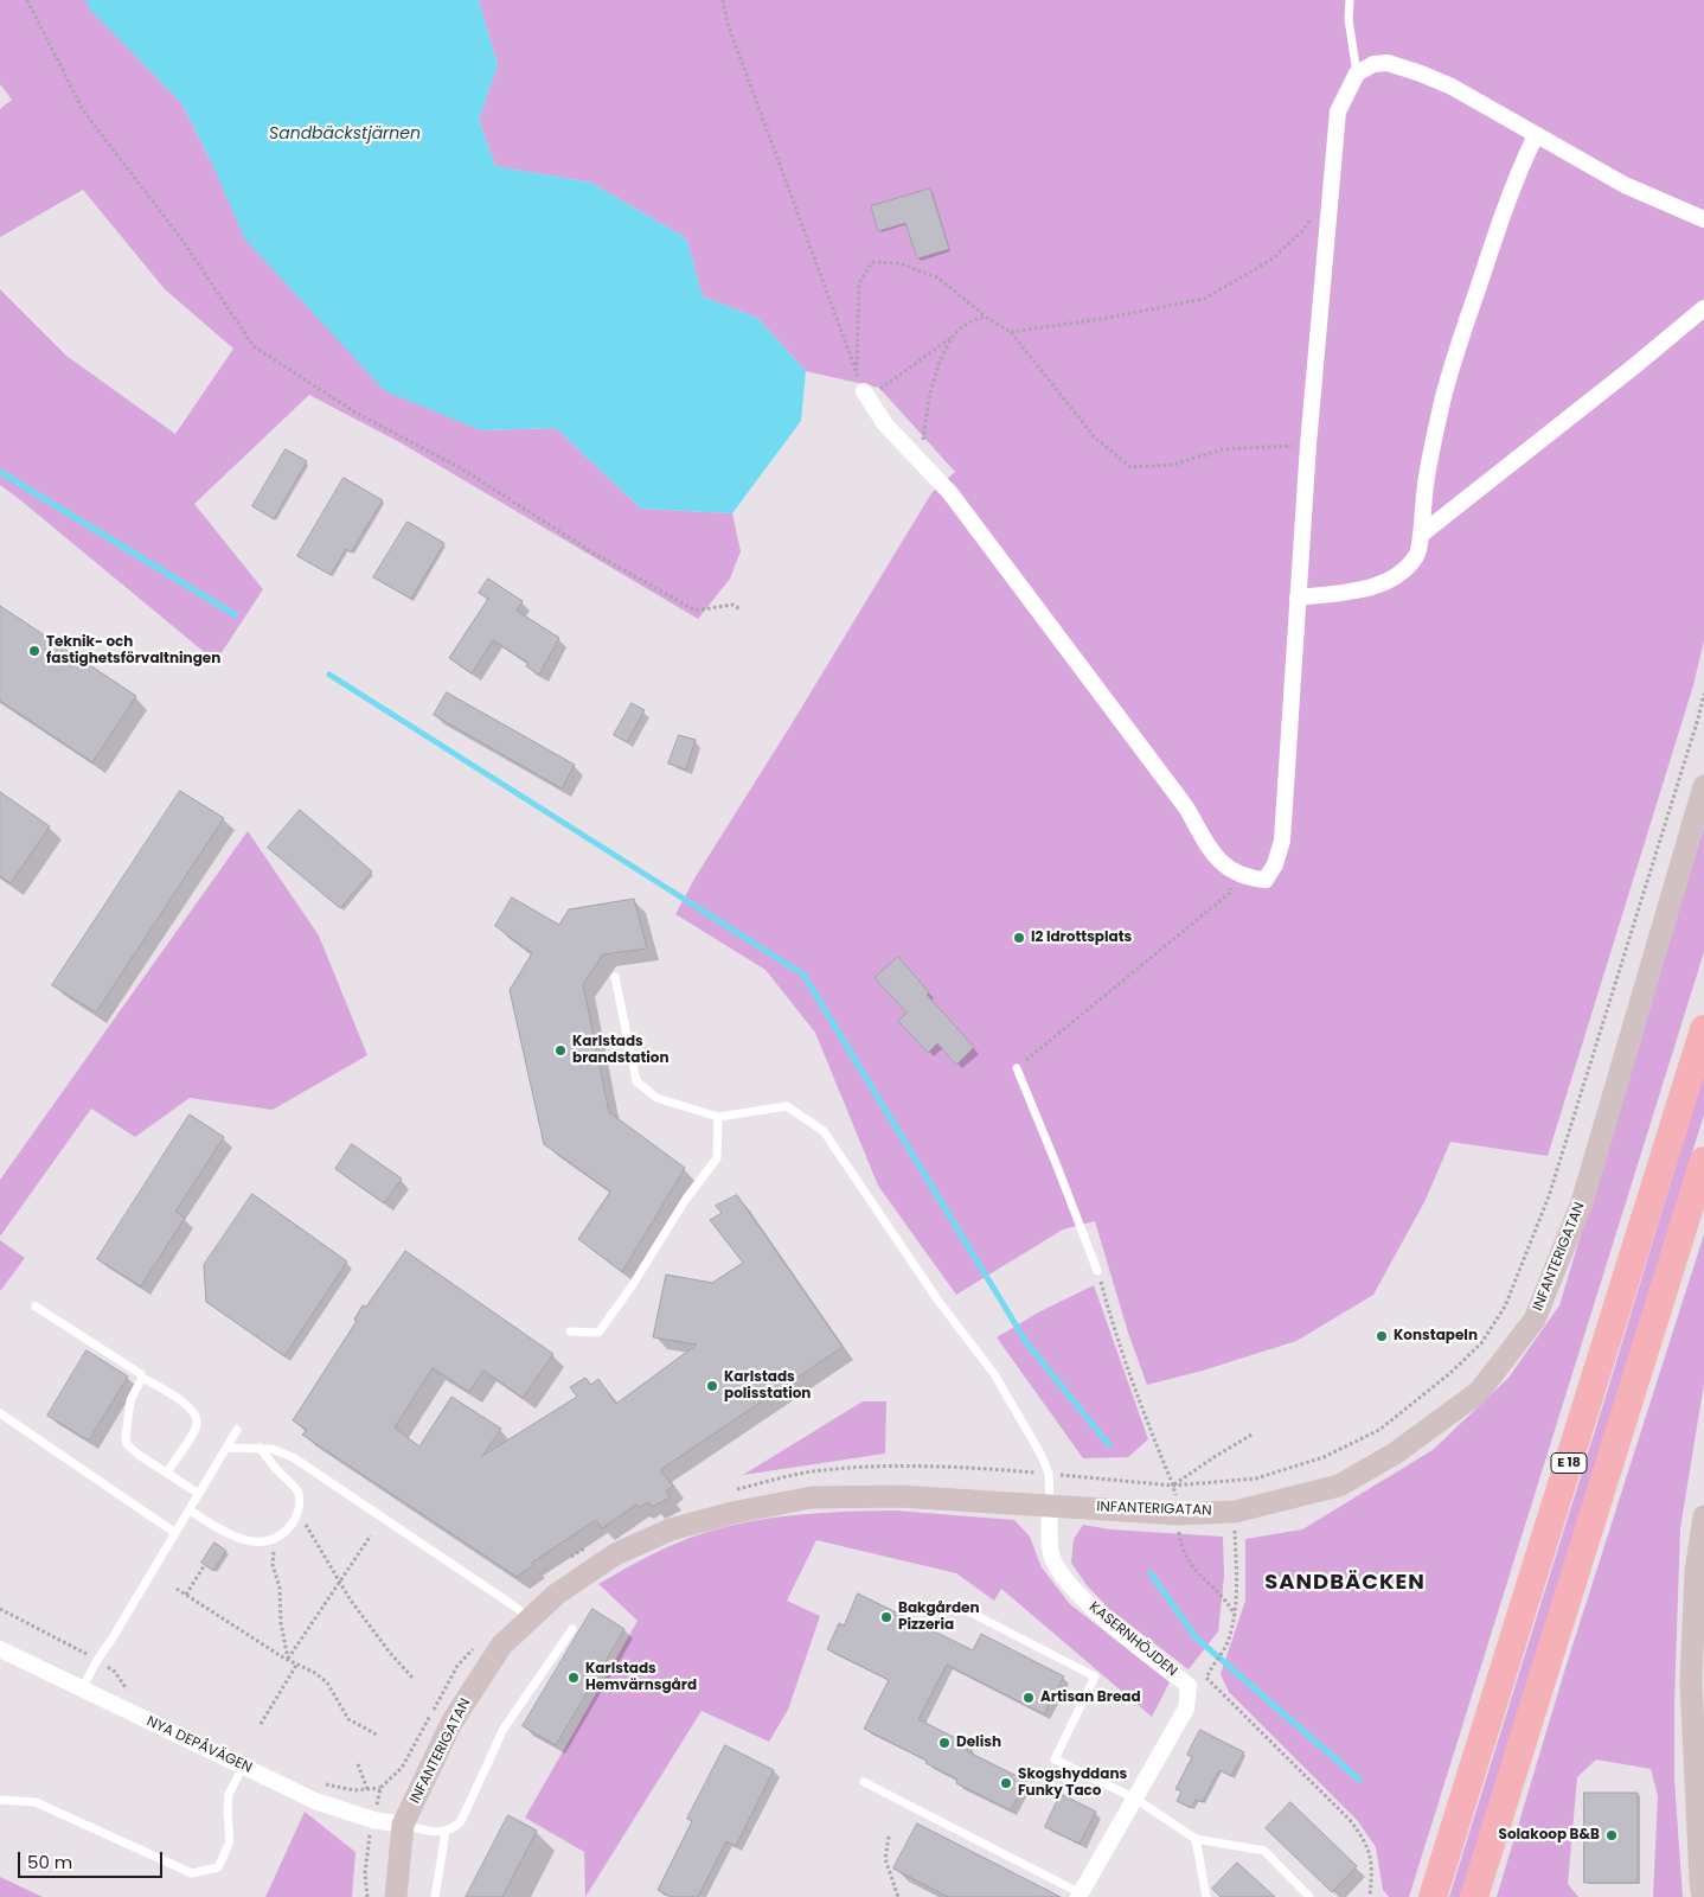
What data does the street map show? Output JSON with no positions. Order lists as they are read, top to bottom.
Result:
{
  "streets": {
    "highway": ["E 18"],
    "street": ["INFANTERIGATAN", "KASERNHÖJDEN", "NYA DEPÅVÄGEN"]
  },
  "crossings": [
    ["INFANTERIGATAN", "KASERNHÖJDEN"],
    ["INFANTERIGATAN", "NYA DEPÅVÄGEN"]
  ],
  "districts": ["SANDBÄCKEN"],
  "water": ["Sandbäckstjärnen"],
  "places": [
    "Teknik- och fastighetsförvaltningen",
    "I2 Idrottsplats",
    "Karlstads brandstation",
    "Konstapeln",
    "Karlstads polisstation",
    "Bakgården Pizzeria",
    "Karlstads Hemvärnsgård",
    "Artisan Bread",
    "Delish",
    "Skogshyddans Funky Taco",
    "Solakoop B&B"
  ],
  "scale_bar": "50 m"
}
